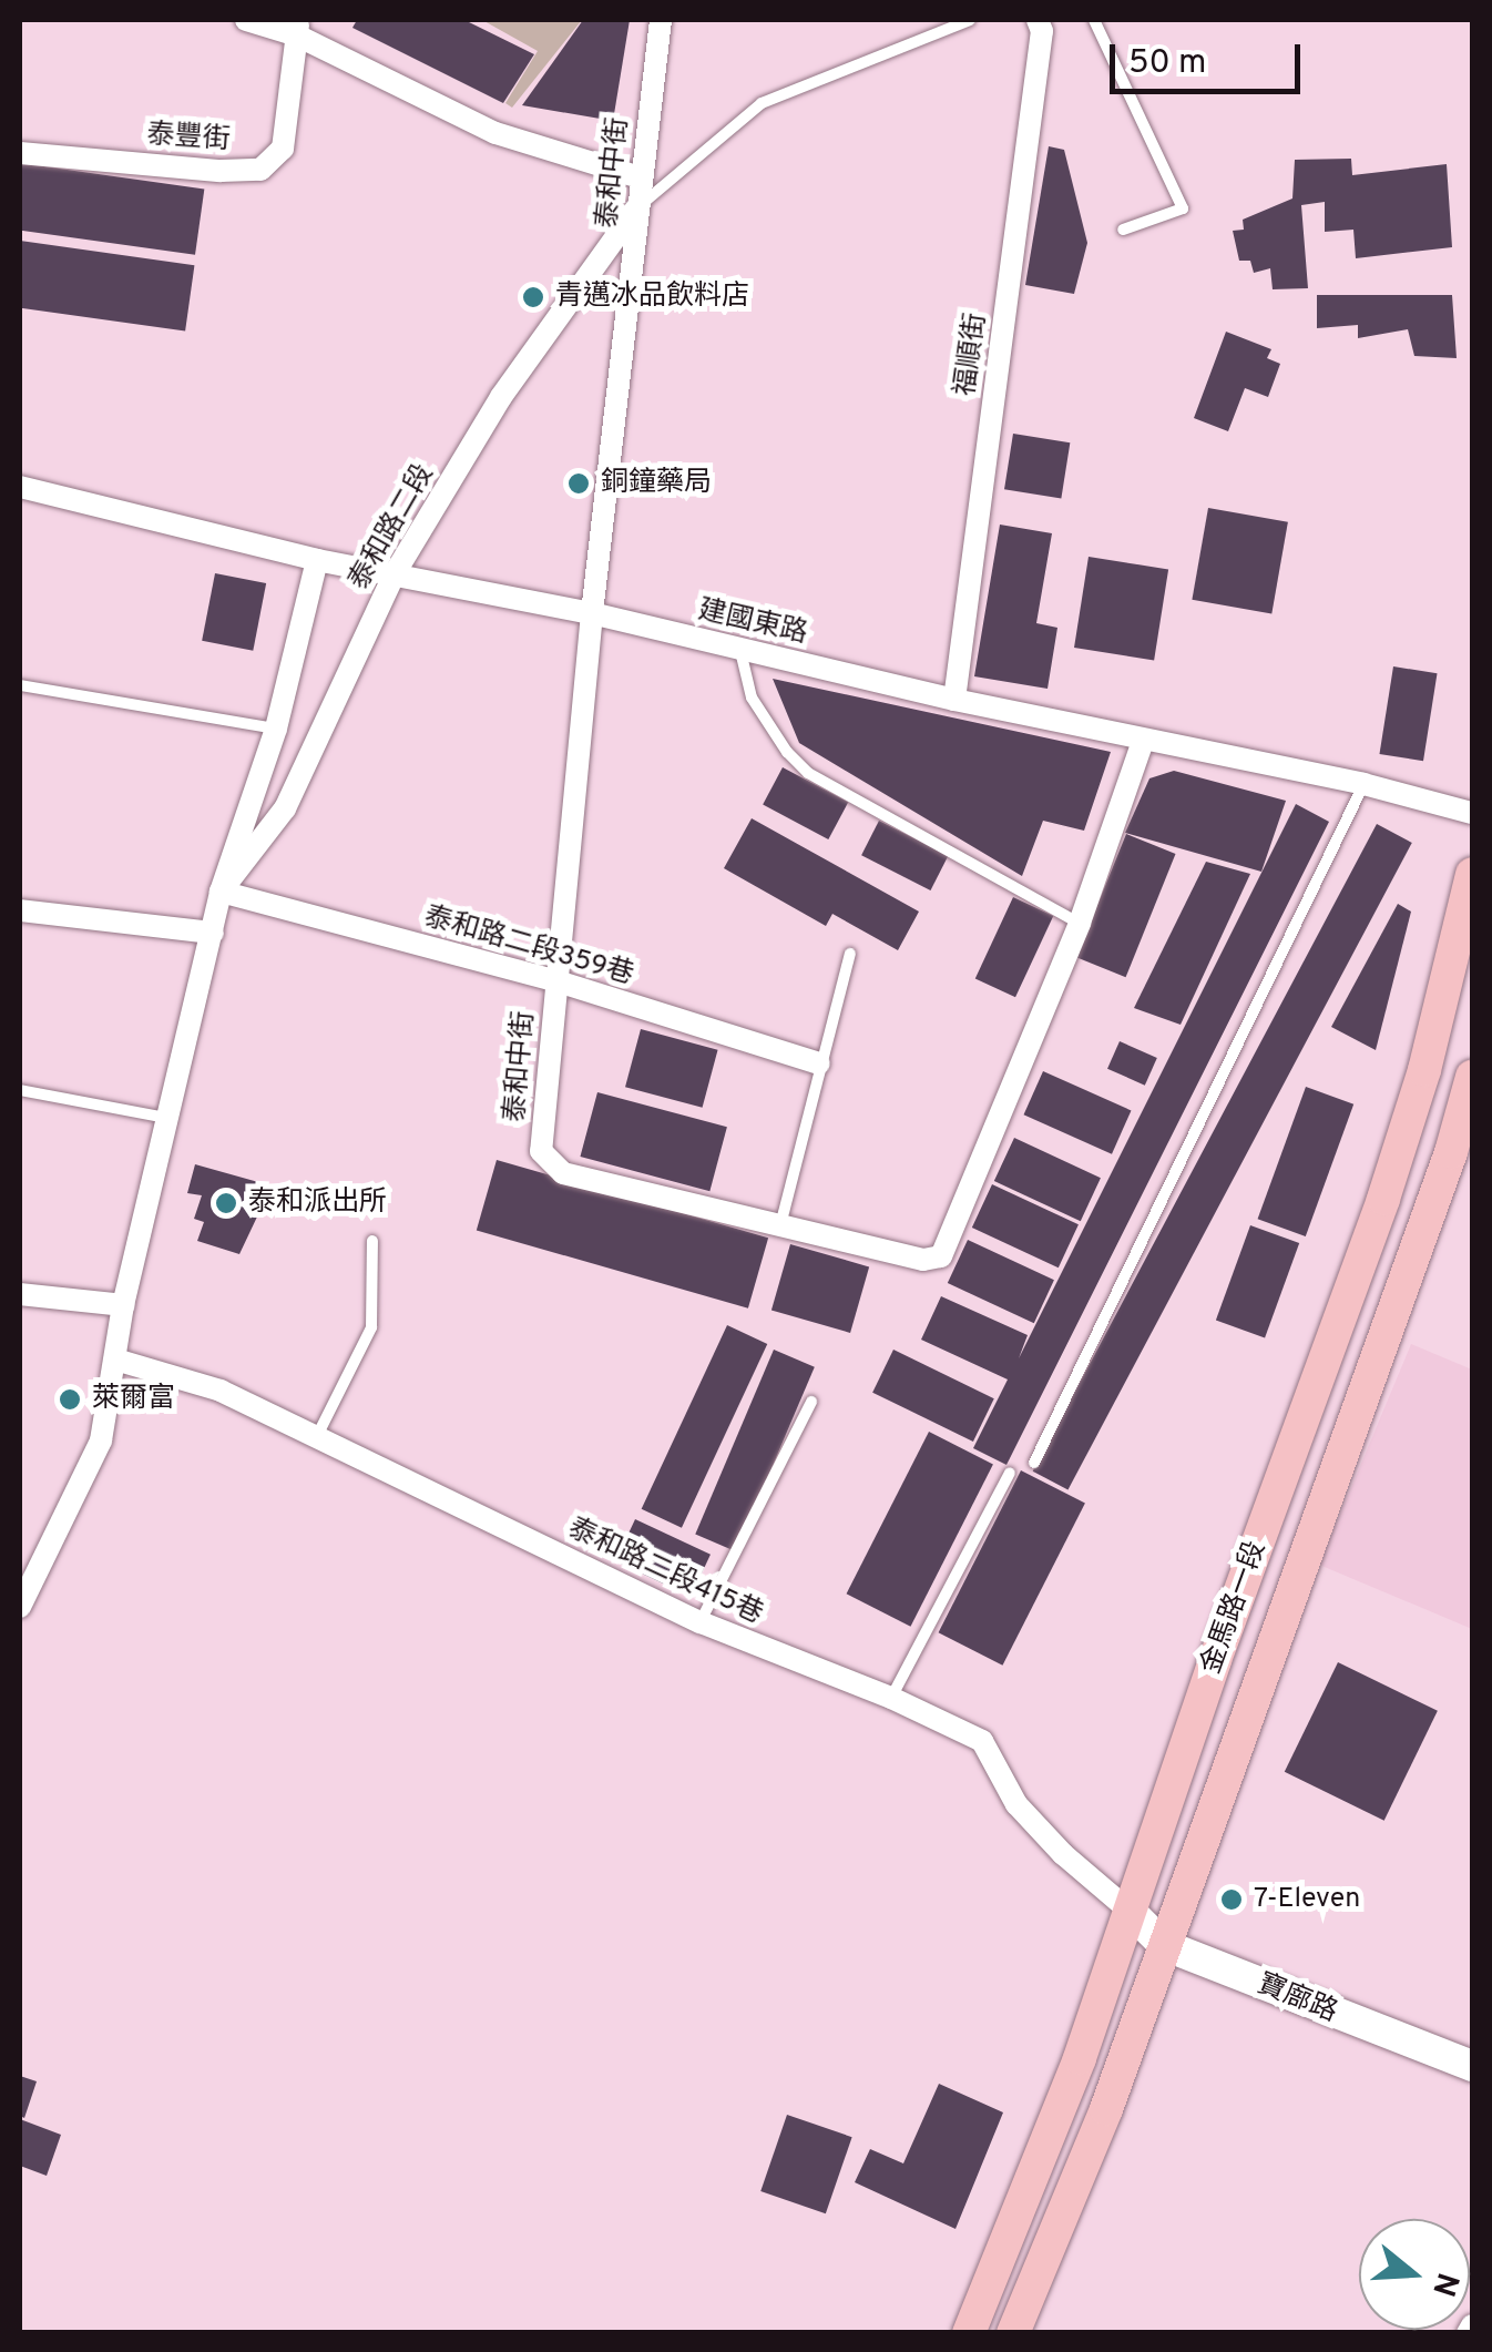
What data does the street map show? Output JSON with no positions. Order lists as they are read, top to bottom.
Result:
{
  "streets": {
    "main road": ["金馬路一段"],
    "street": [
      "泰豐街",
      "泰和中街",
      "福順街",
      "泰和路二段",
      "建國東路",
      "泰和路二段359巷",
      "泰和路二段415巷",
      "寶廍路"
    ]
  },
  "crossings": [
    ["泰和中街", "泰和路二段"],
    ["泰和中街", "建國東路"],
    ["泰和中街", "泰和路二段359巷"],
    ["福順街", "建國東路"],
    ["泰和路二段", "建國東路"],
    ["泰和路二段", "泰和路二段359巷"],
    ["泰和路二段", "泰和路二段415巷"],
    ["泰和路二段415巷", "金馬路一段"],
    ["泰和路二段415巷", "寶廍路"],
    ["金馬路一段", "寶廍路"]
  ],
  "places": [
    "青邁冰品飲料店",
    "銅鐘藥局",
    "泰和派出所",
    "萊爾富",
    "7-Eleven"
  ],
  "scale_bar": "50 m",
  "north": "right"
}
